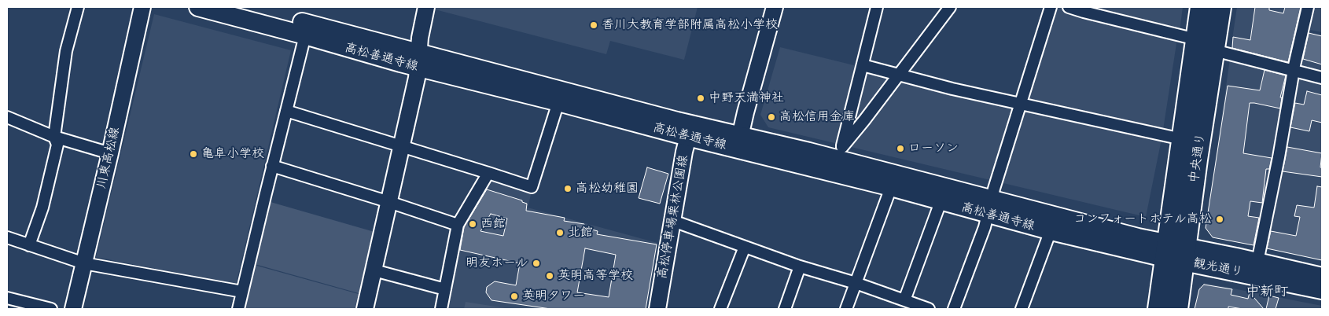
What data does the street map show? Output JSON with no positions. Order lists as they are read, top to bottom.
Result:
{
  "streets": {
    "highway": ["中央通り"],
    "main road": [
      "高松善通寺線",
      "川東高松線",
      "高松停車場栗林公園線",
      "観光通り"
    ]
  },
  "crossings": [
    ["高松善通寺線", "中央通り"],
    ["高松善通寺線", "高松停車場栗林公園線"],
    ["高松善通寺線", "観光通り"],
    ["中央通り", "観光通り"]
  ],
  "districts": ["中新町"],
  "places": [
    "香川大教育学部附属高松小学校",
    "中野天満神社",
    "高松信用金庫",
    "ローソン",
    "亀阜小学校",
    "高松幼稚園",
    "コンフォートホテル高松",
    "西館",
    "北館",
    "明友ホール",
    "英明高等学校",
    "英明タワー"
  ]
}
